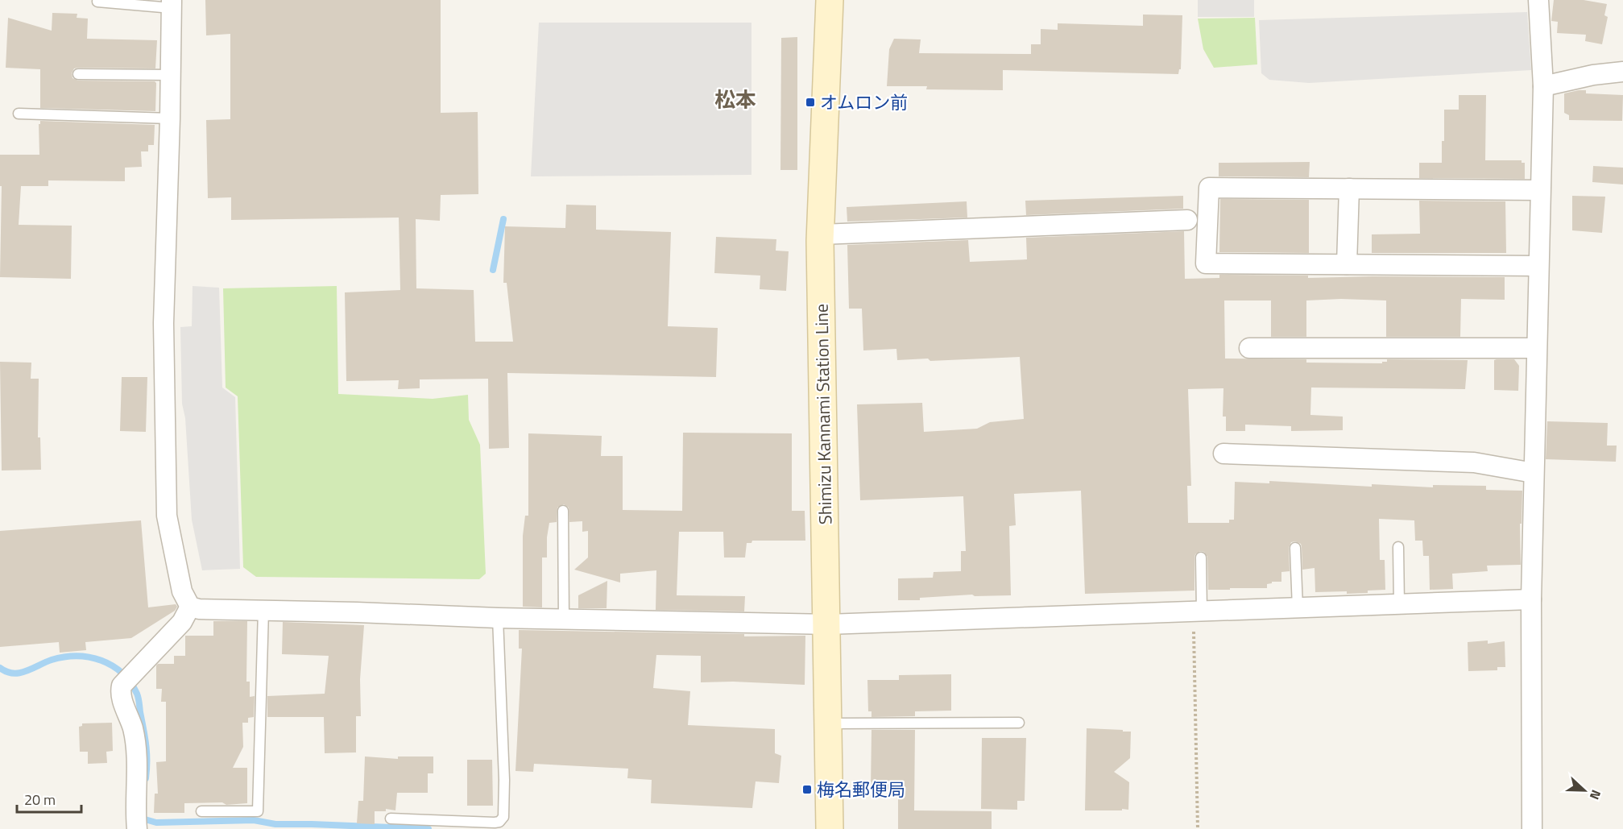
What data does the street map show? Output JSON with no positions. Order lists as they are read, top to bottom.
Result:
{
  "streets": {
    "main road": ["Shimizu Kannami Station Line"]
  },
  "districts": ["松本"],
  "places": {
    "transit": ["オムロン前", "梅名郵便局"]
  },
  "scale_bar": "20 m",
  "north": "right"
}
